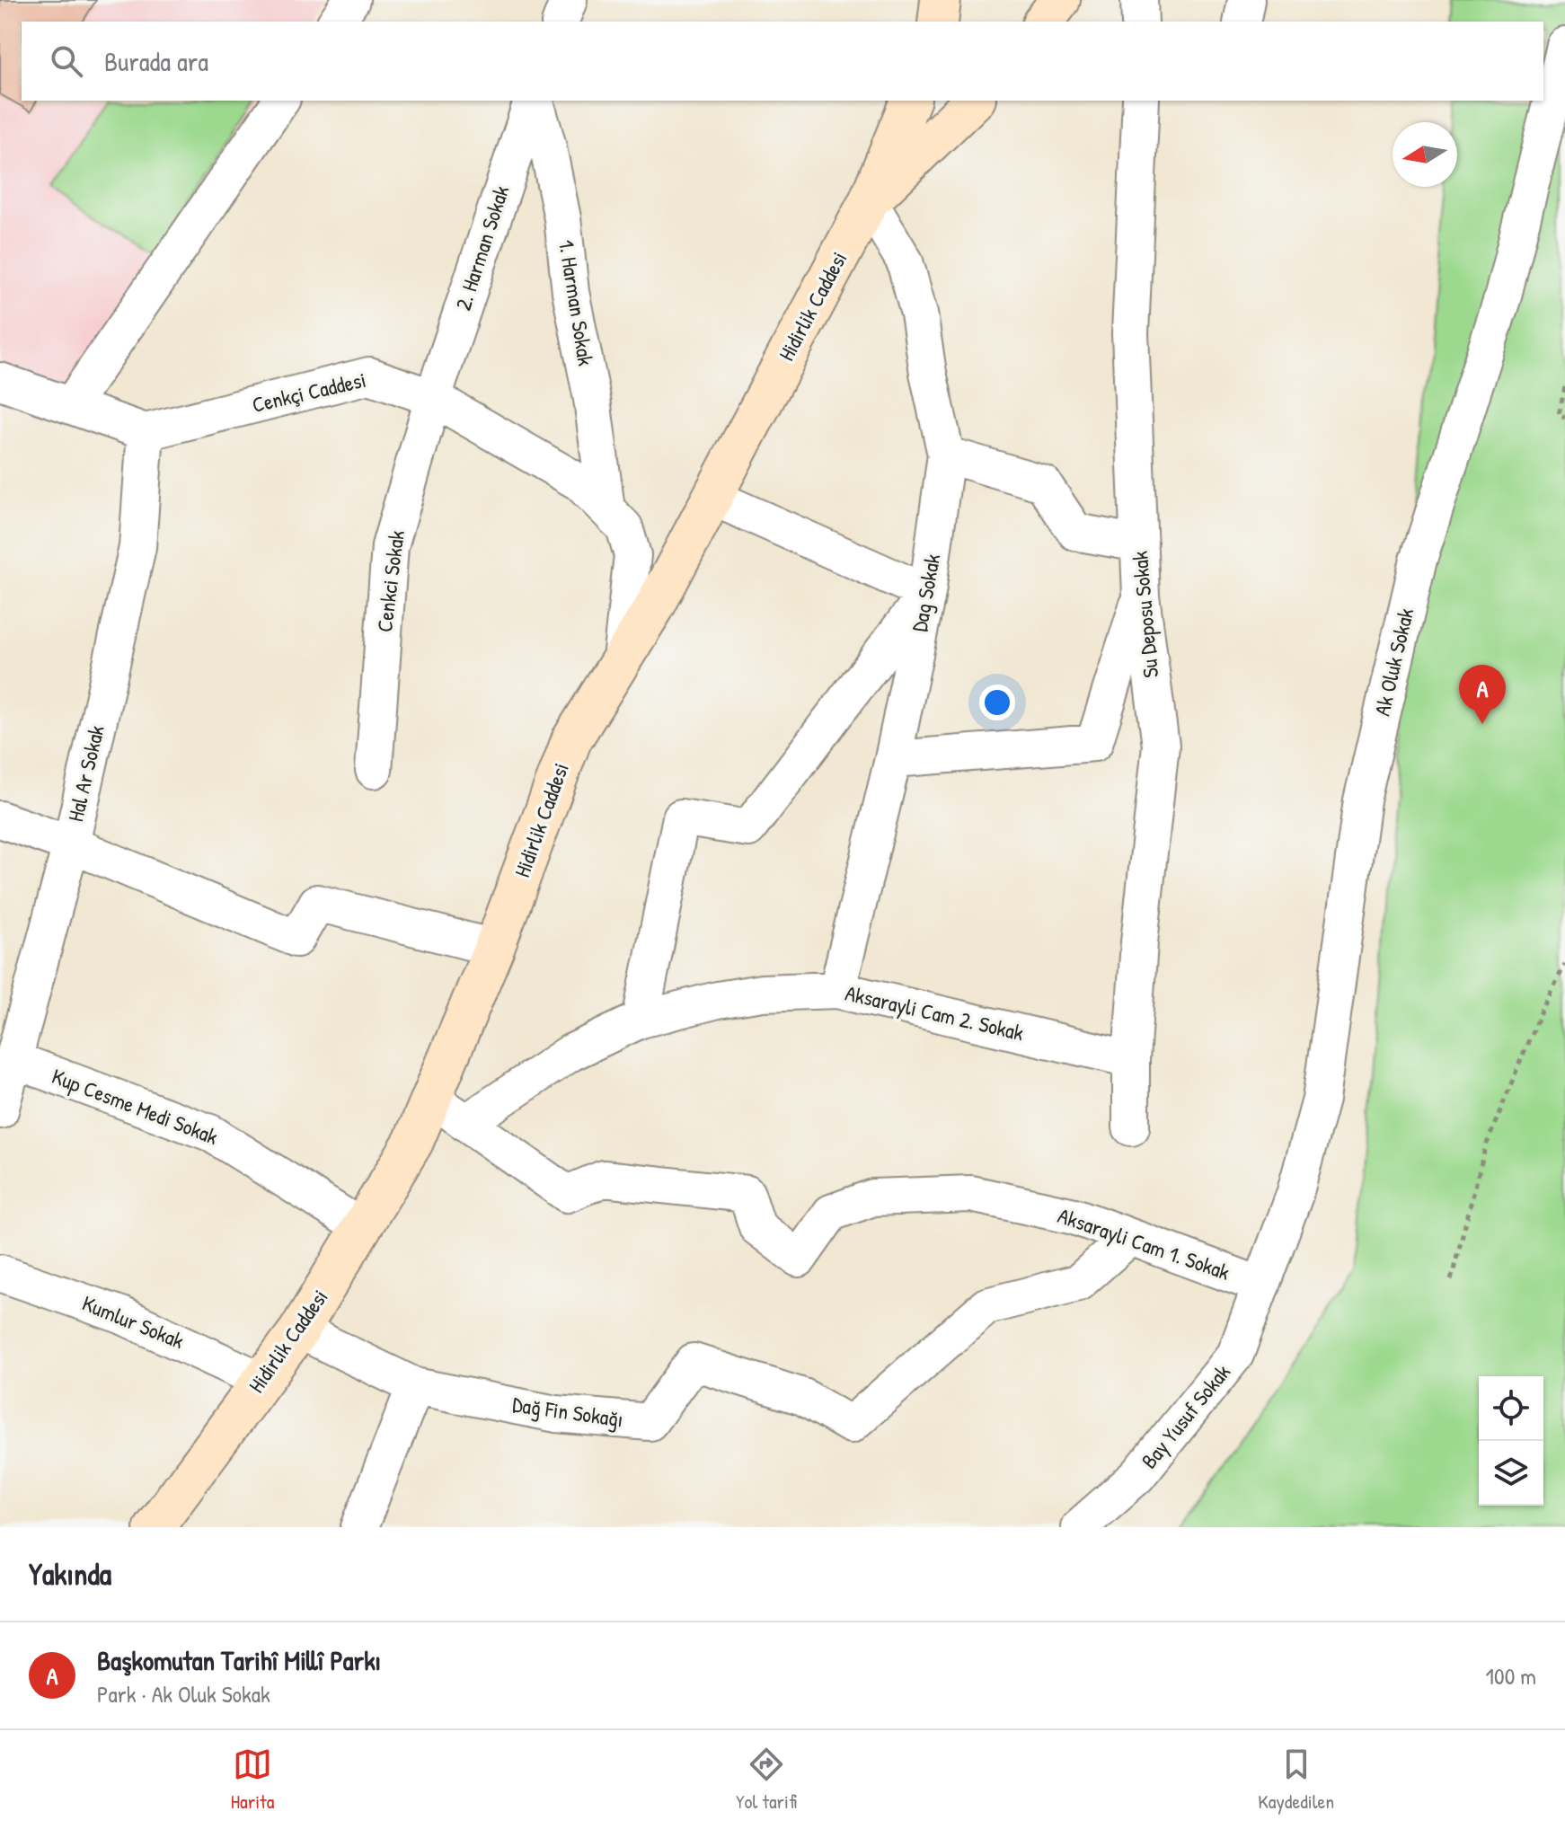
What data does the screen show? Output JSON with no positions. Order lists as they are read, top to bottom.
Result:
{
  "streets": {
    "street": [
      "2. Harman Sokak",
      "1. Harman Sokak",
      "Hidirlik Caddesi",
      "Cenkçi Caddesi",
      "Cenkci Sokak",
      "Dag Sokak",
      "Su Deposu Sokak",
      "Ak Oluk Sokak",
      "Hal Ar Sokak",
      "Aksarayli Cam 2. Sokak",
      "Kup Cesme Medi Sokak",
      "Aksarayli Cam 1. Sokak",
      "Kumlur Sokak",
      "Dağ Fin Sokağı",
      "Bay Yusuf Sokak"
    ]
  },
  "crossings": [
    ["2. Harman Sokak", "Cenkçi Caddesi"],
    ["2. Harman Sokak", "Cenkci Sokak"],
    ["1. Harman Sokak", "Cenkçi Caddesi"],
    ["Hidirlik Caddesi", "Cenkçi Caddesi"],
    ["Hidirlik Caddesi", "Dag Sokak"],
    ["Hidirlik Caddesi", "Kup Cesme Medi Sokak"],
    ["Hidirlik Caddesi", "Aksarayli Cam 1. Sokak"],
    ["Hidirlik Caddesi", "Kumlur Sokak"],
    ["Hidirlik Caddesi", "Dağ Fin Sokağı"],
    ["Cenkçi Caddesi", "Cenkci Sokak"],
    ["Cenkçi Caddesi", "Hal Ar Sokak"],
    ["Dag Sokak", "Aksarayli Cam 2. Sokak"],
    ["Su Deposu Sokak", "Aksarayli Cam 2. Sokak"],
    ["Ak Oluk Sokak", "Aksarayli Cam 1. Sokak"],
    ["Ak Oluk Sokak", "Bay Yusuf Sokak"],
    ["Hal Ar Sokak", "Kup Cesme Medi Sokak"],
    ["Aksarayli Cam 2. Sokak", "Aksarayli Cam 1. Sokak"],
    ["Aksarayli Cam 1. Sokak", "Dağ Fin Sokağı"],
    ["Aksarayli Cam 1. Sokak", "Bay Yusuf Sokak"]
  ],
  "north": "left",
  "page": {
    "search": "Burada ara",
    "pins": "A",
    "heading": "Yakında",
    "list": [
      {
        "mark": "A",
        "name": "Başkomutan Tarihî Millî Parkı",
        "note": "Park · Ak Oluk Sokak",
        "value": "100 m"
      }
    ],
    "nav": ["Harita", "Yol tarifi", "Kaydedilen"]
  }
}
